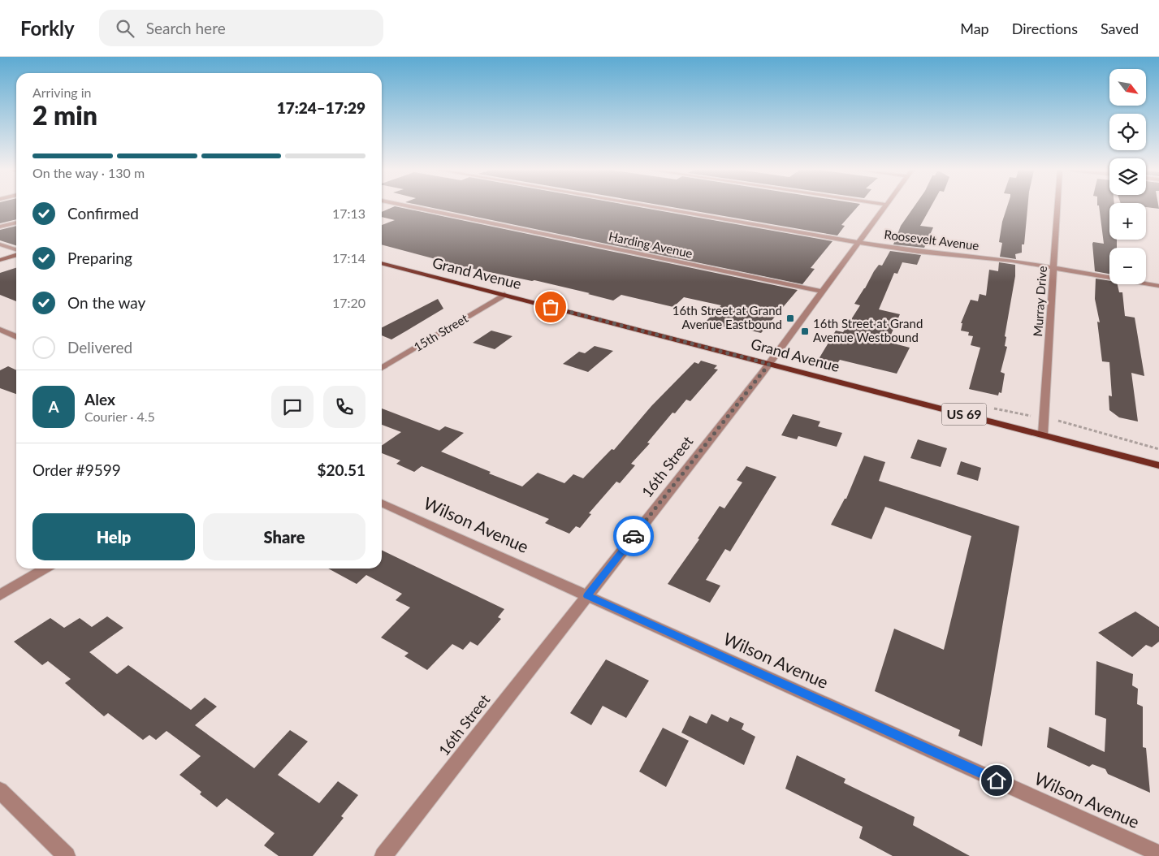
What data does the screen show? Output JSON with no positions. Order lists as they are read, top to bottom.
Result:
{
  "streets": {
    "main road": ["Grand Avenue", "US 69"],
    "street": [
      "Roosevelt Avenue",
      "Harding Avenue",
      "Murray Drive",
      "15th Street",
      "16th Street",
      "Wilson Avenue"
    ]
  },
  "crossings": [
    ["Roosevelt Avenue", "Murray Drive"],
    ["Roosevelt Avenue", "16th Street"],
    ["Harding Avenue", "16th Street"],
    ["Grand Avenue", "Murray Drive"],
    ["Grand Avenue", "15th Street"],
    ["Grand Avenue", "16th Street"],
    ["16th Street", "Wilson Avenue"]
  ],
  "places": {
    "transit": ["16th Street at Grand Avenue Eastbound", "16th Street at Grand Avenue Westbound"]
  },
  "north": "bottom right",
  "page": {
    "header": "Forkly",
    "search": "Search here",
    "nav": ["Map", "Directions", "Saved"],
    "map_buttons": ["+", "−"],
    "heading": ["2 min", "Arriving in", "17:24–17:29"],
    "panel": [
      "Alex",
      "Courier · 4.5",
      "Order #9599",
      "$20.51"
    ],
    "bar": "On the way · 130 m",
    "list": [
      ["Confirmed", "17:13"],
      ["Preparing", "17:14"],
      ["On the way", "17:20"],
      "Delivered"
    ],
    "round": "A",
    "buttons": ["Help", "Share"]
  }
}
